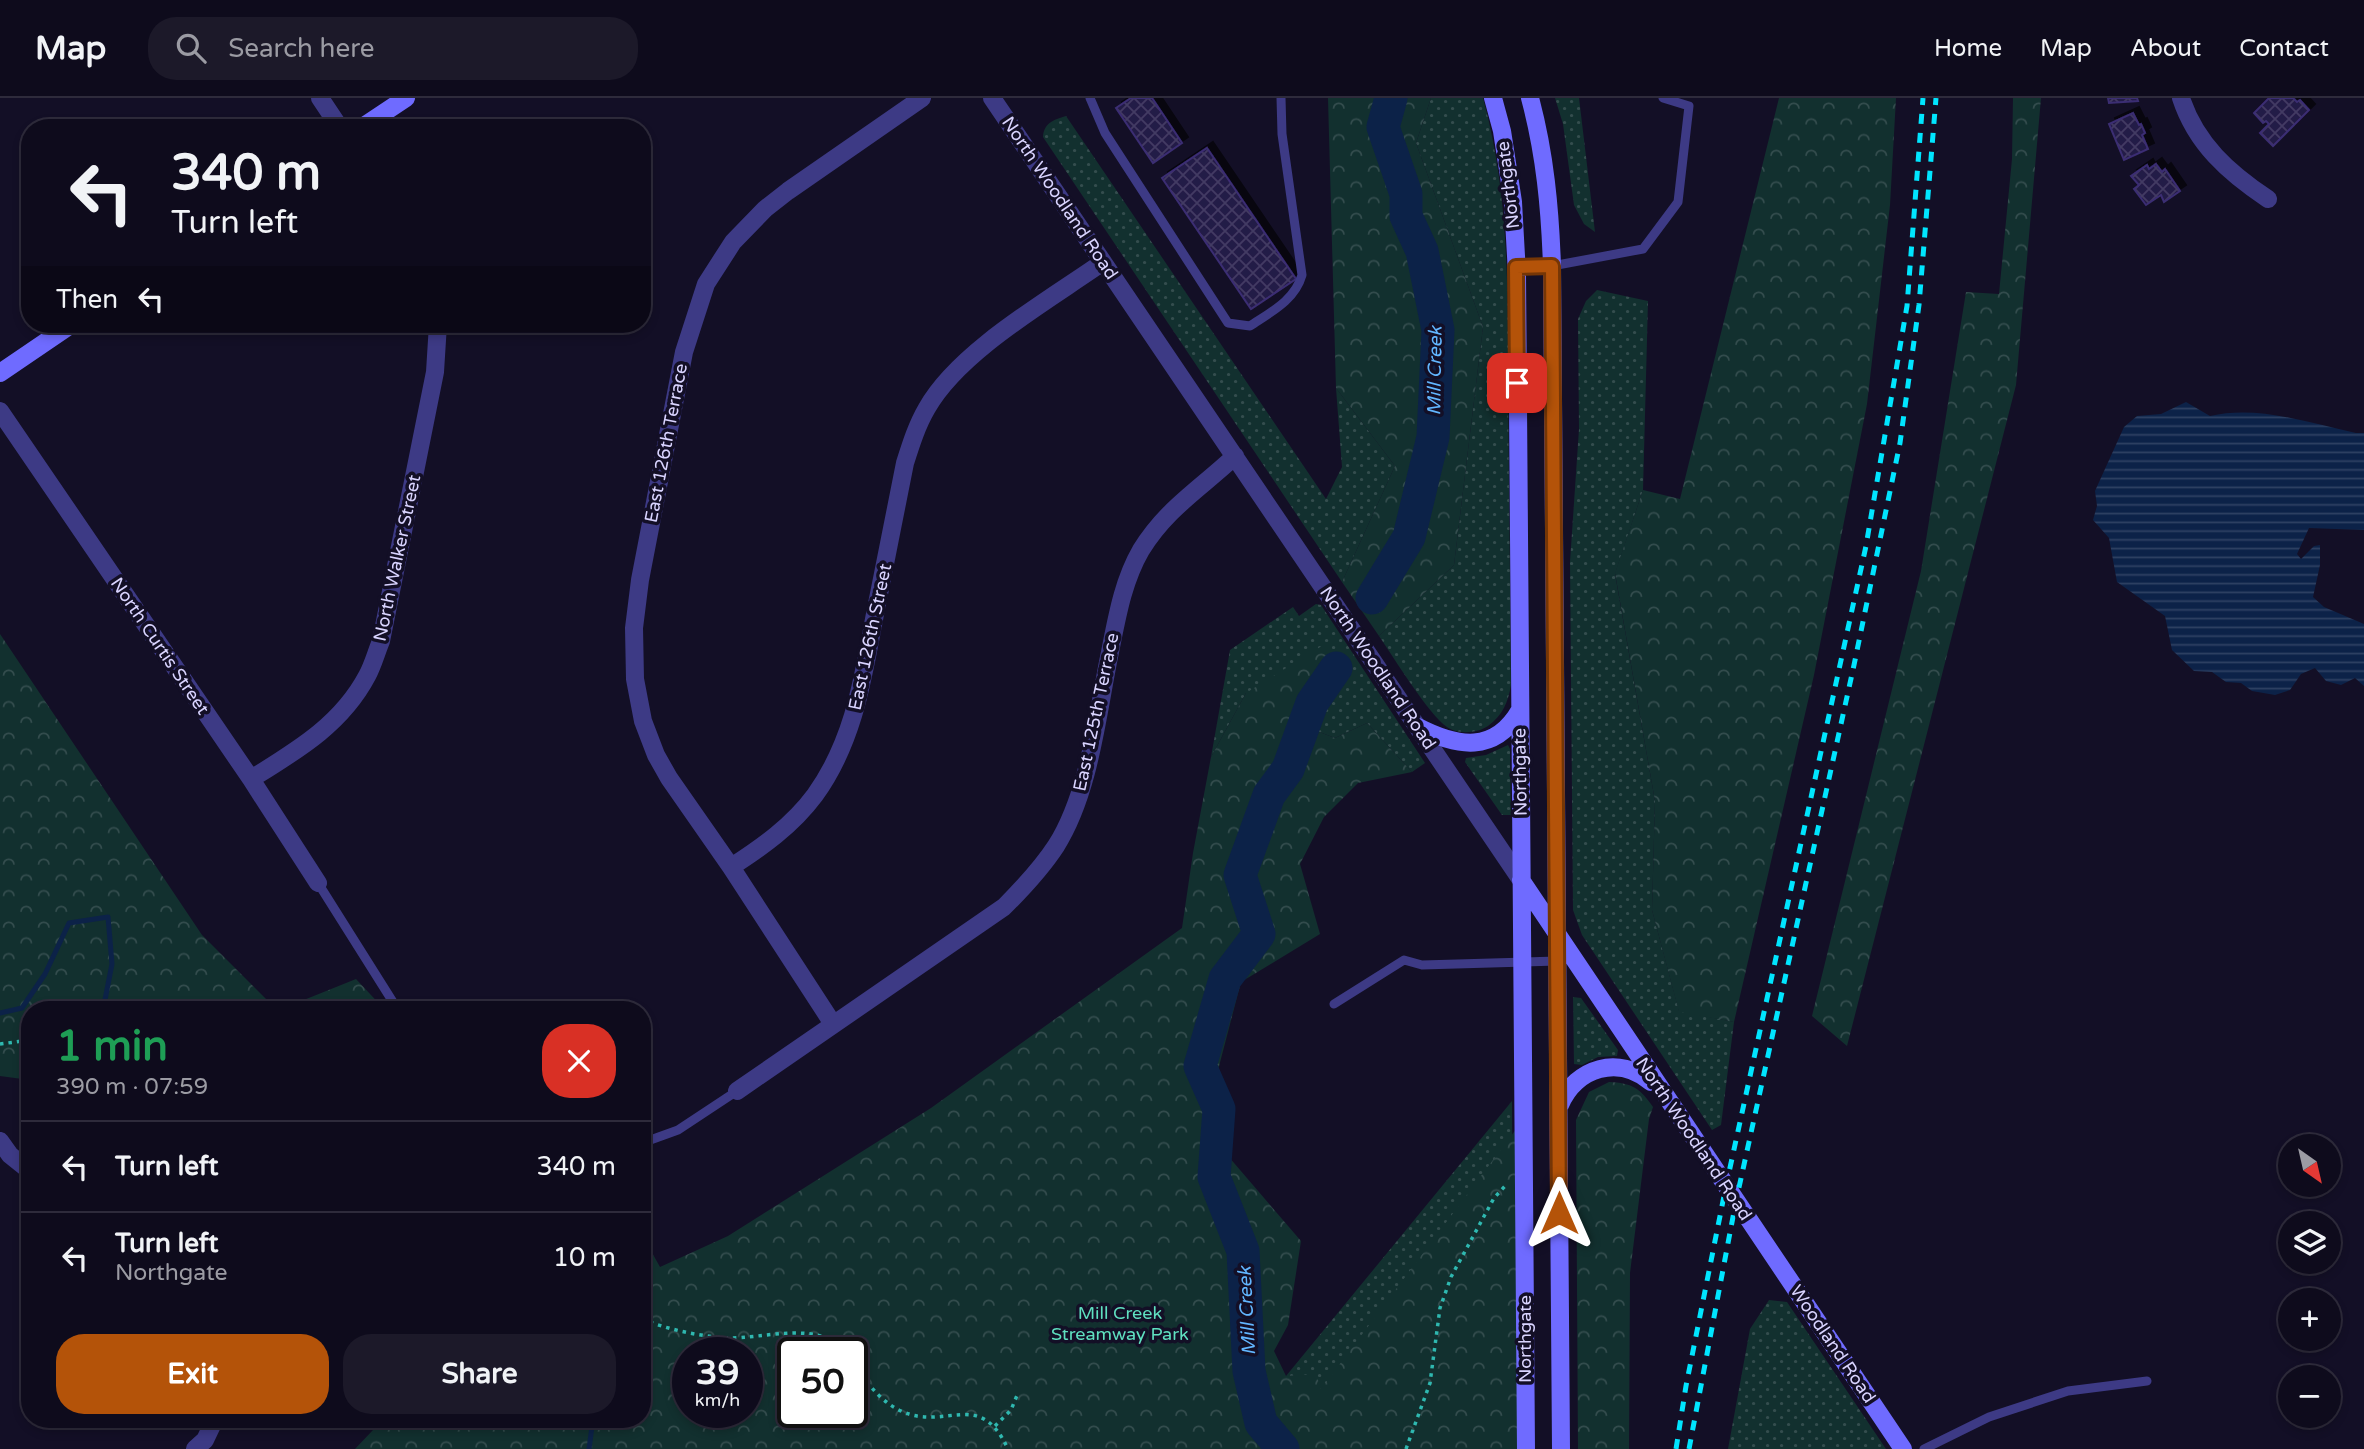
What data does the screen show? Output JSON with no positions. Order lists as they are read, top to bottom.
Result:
{
  "streets": {
    "main road": ["Northgate", "North Woodland Road", "Woodland Road"],
    "street": [
      "East 126th Terrace",
      "North Walker Street",
      "East 126th Street",
      "North Curtis Street",
      "East 125th Terrace"
    ]
  },
  "crossings": [
    ["Northgate", "North Woodland Road"],
    ["North Woodland Road", "East 126th Street"],
    ["North Woodland Road", "East 125th Terrace"],
    ["North Woodland Road", "Woodland Road"],
    ["East 126th Terrace", "East 126th Street"],
    ["North Walker Street", "North Curtis Street"]
  ],
  "water": ["Mill Creek"],
  "parks": ["Mill Creek Streamway Park"],
  "north": "bottom right",
  "page": {
    "header": "Map",
    "search": "Search here",
    "nav": [
      "Home",
      "Map",
      "About",
      "Contact"
    ],
    "turn": ["340 m", "Turn left"],
    "then": "Then",
    "heading": ["1 min", "390 m · 07:59"],
    "list": [
      {
        "name": "Turn left",
        "value": "340 m"
      },
      {
        "name": "Turn left",
        "note": "Northgate",
        "value": "10 m"
      }
    ],
    "map_buttons": ["+", "−"],
    "buttons": ["Exit", "Share"],
    "speed": "39 km/h",
    "limit": "50"
  }
}
